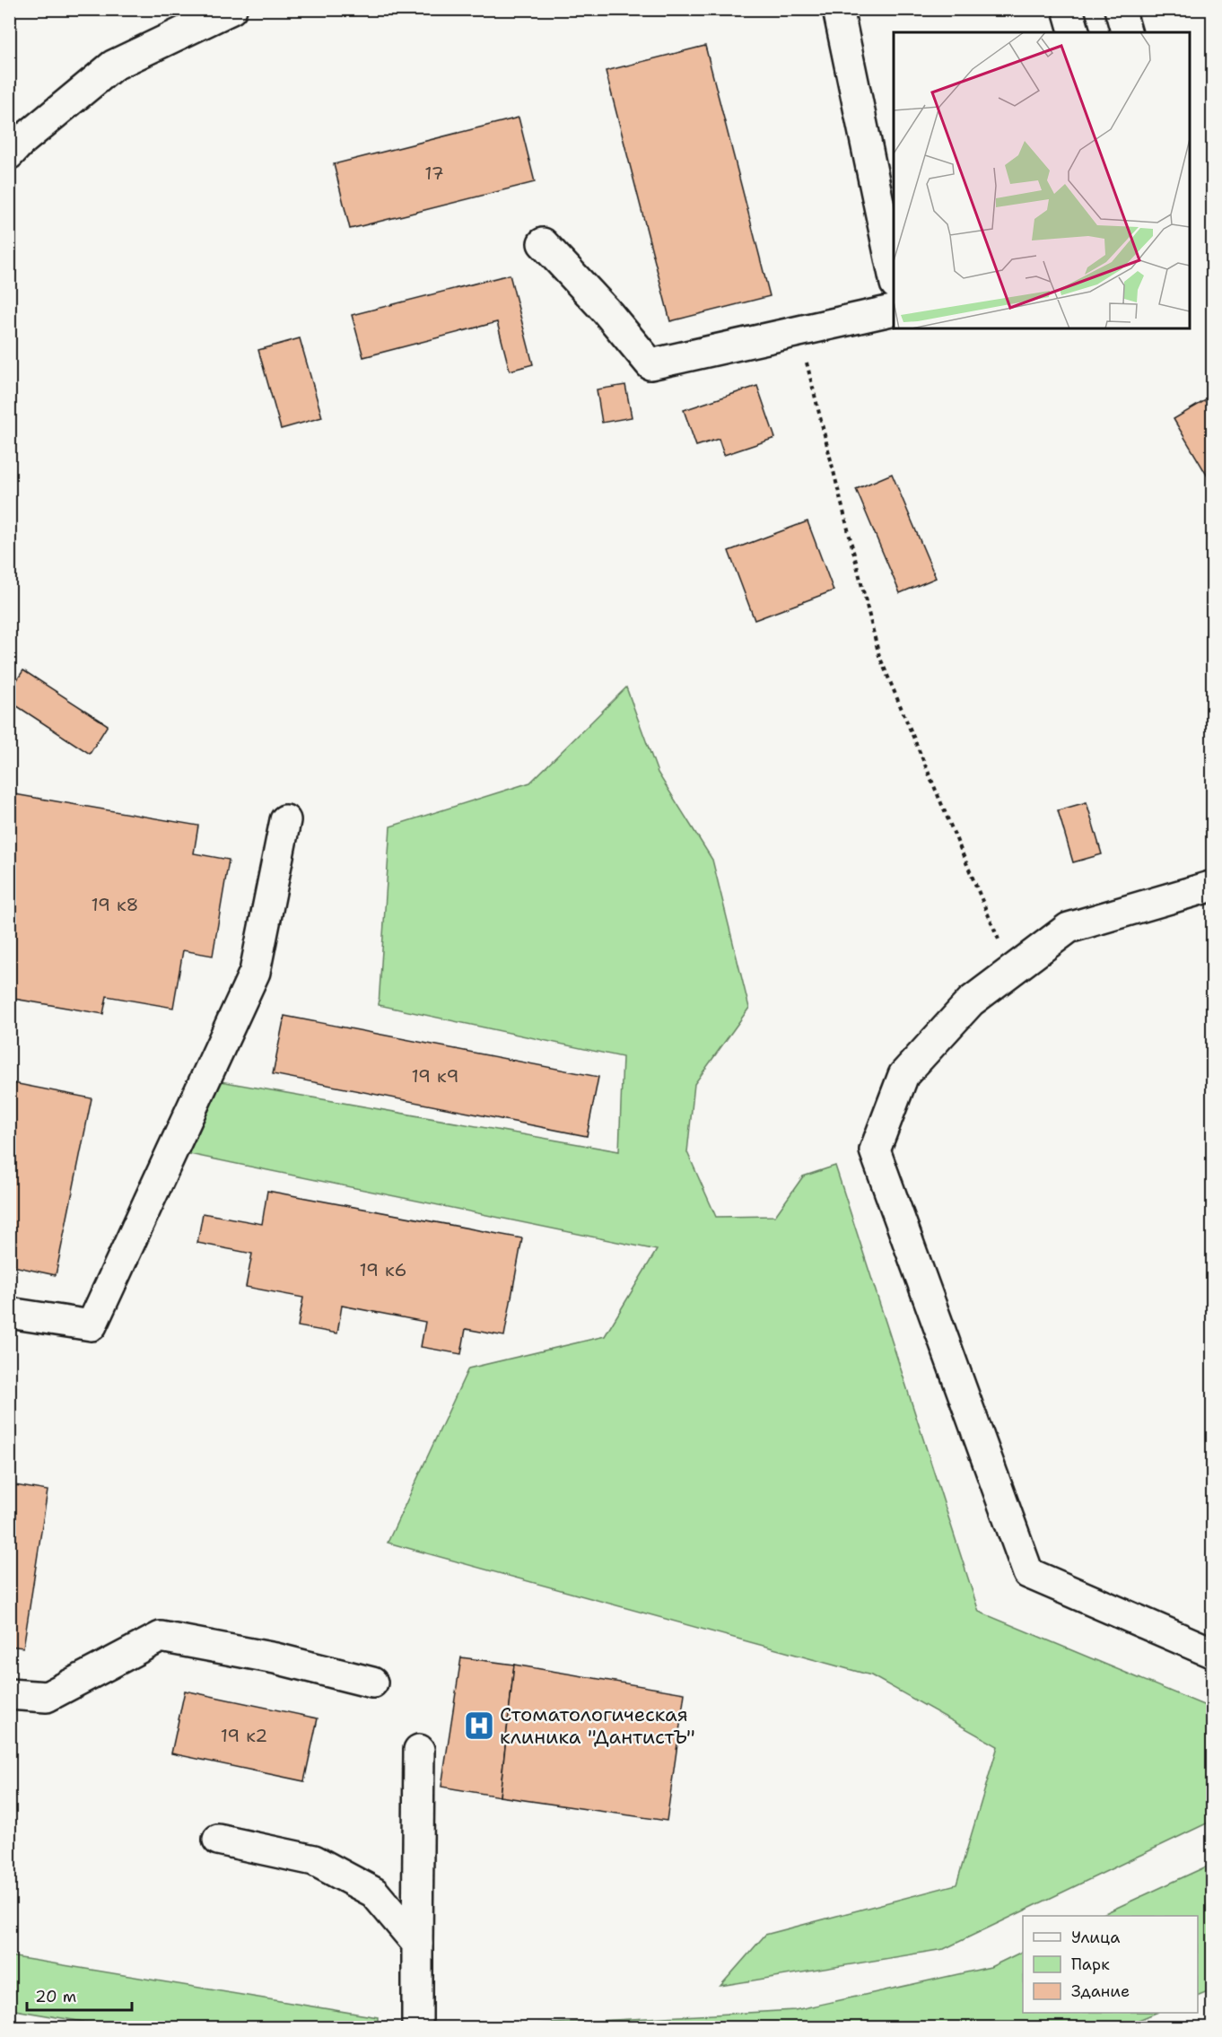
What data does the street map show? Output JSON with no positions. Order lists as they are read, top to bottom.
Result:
{
  "places": {
    "hospital": ["Стоматологическая клиника \"ДантистЪ\""]
  },
  "house_numbers": [
    "17",
    "19 к8",
    "19 к9",
    "19 к6",
    "19 к2"
  ],
  "legend": ["Улица", "Парк", "Здание"],
  "scale_bar": "20 m"
}
